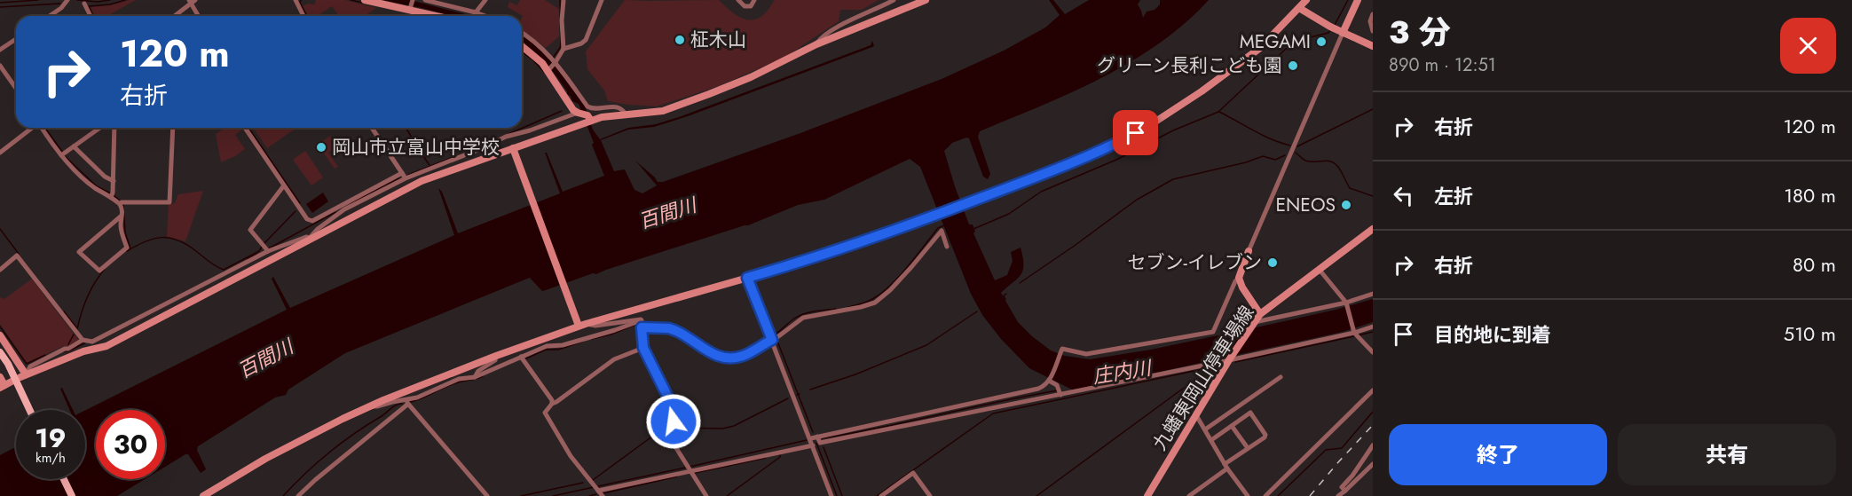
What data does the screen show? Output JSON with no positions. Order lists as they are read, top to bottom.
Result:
{
  "streets": {
    "street": ["九蟠東岡山停車場線"]
  },
  "water": ["百間川", "庄内川"],
  "places": [
    "柾木山",
    "MEGAMI",
    "グリーン長利こども園",
    "岡山市立富山中学校",
    "ENEOS",
    "セブン-イレブン"
  ],
  "page": {
    "heading": ["3 分", "890 m · 12:51"],
    "turn": ["120 m", "右折"],
    "list": [
      {
        "name": "右折",
        "value": "120 m"
      },
      {
        "name": "左折",
        "value": "180 m"
      },
      {
        "name": "右折",
        "value": "80 m"
      },
      {
        "name": "目的地に到着",
        "value": "510 m"
      }
    ],
    "speed": "19 km/h",
    "limit": "30",
    "buttons": ["終了", "共有"]
  }
}
